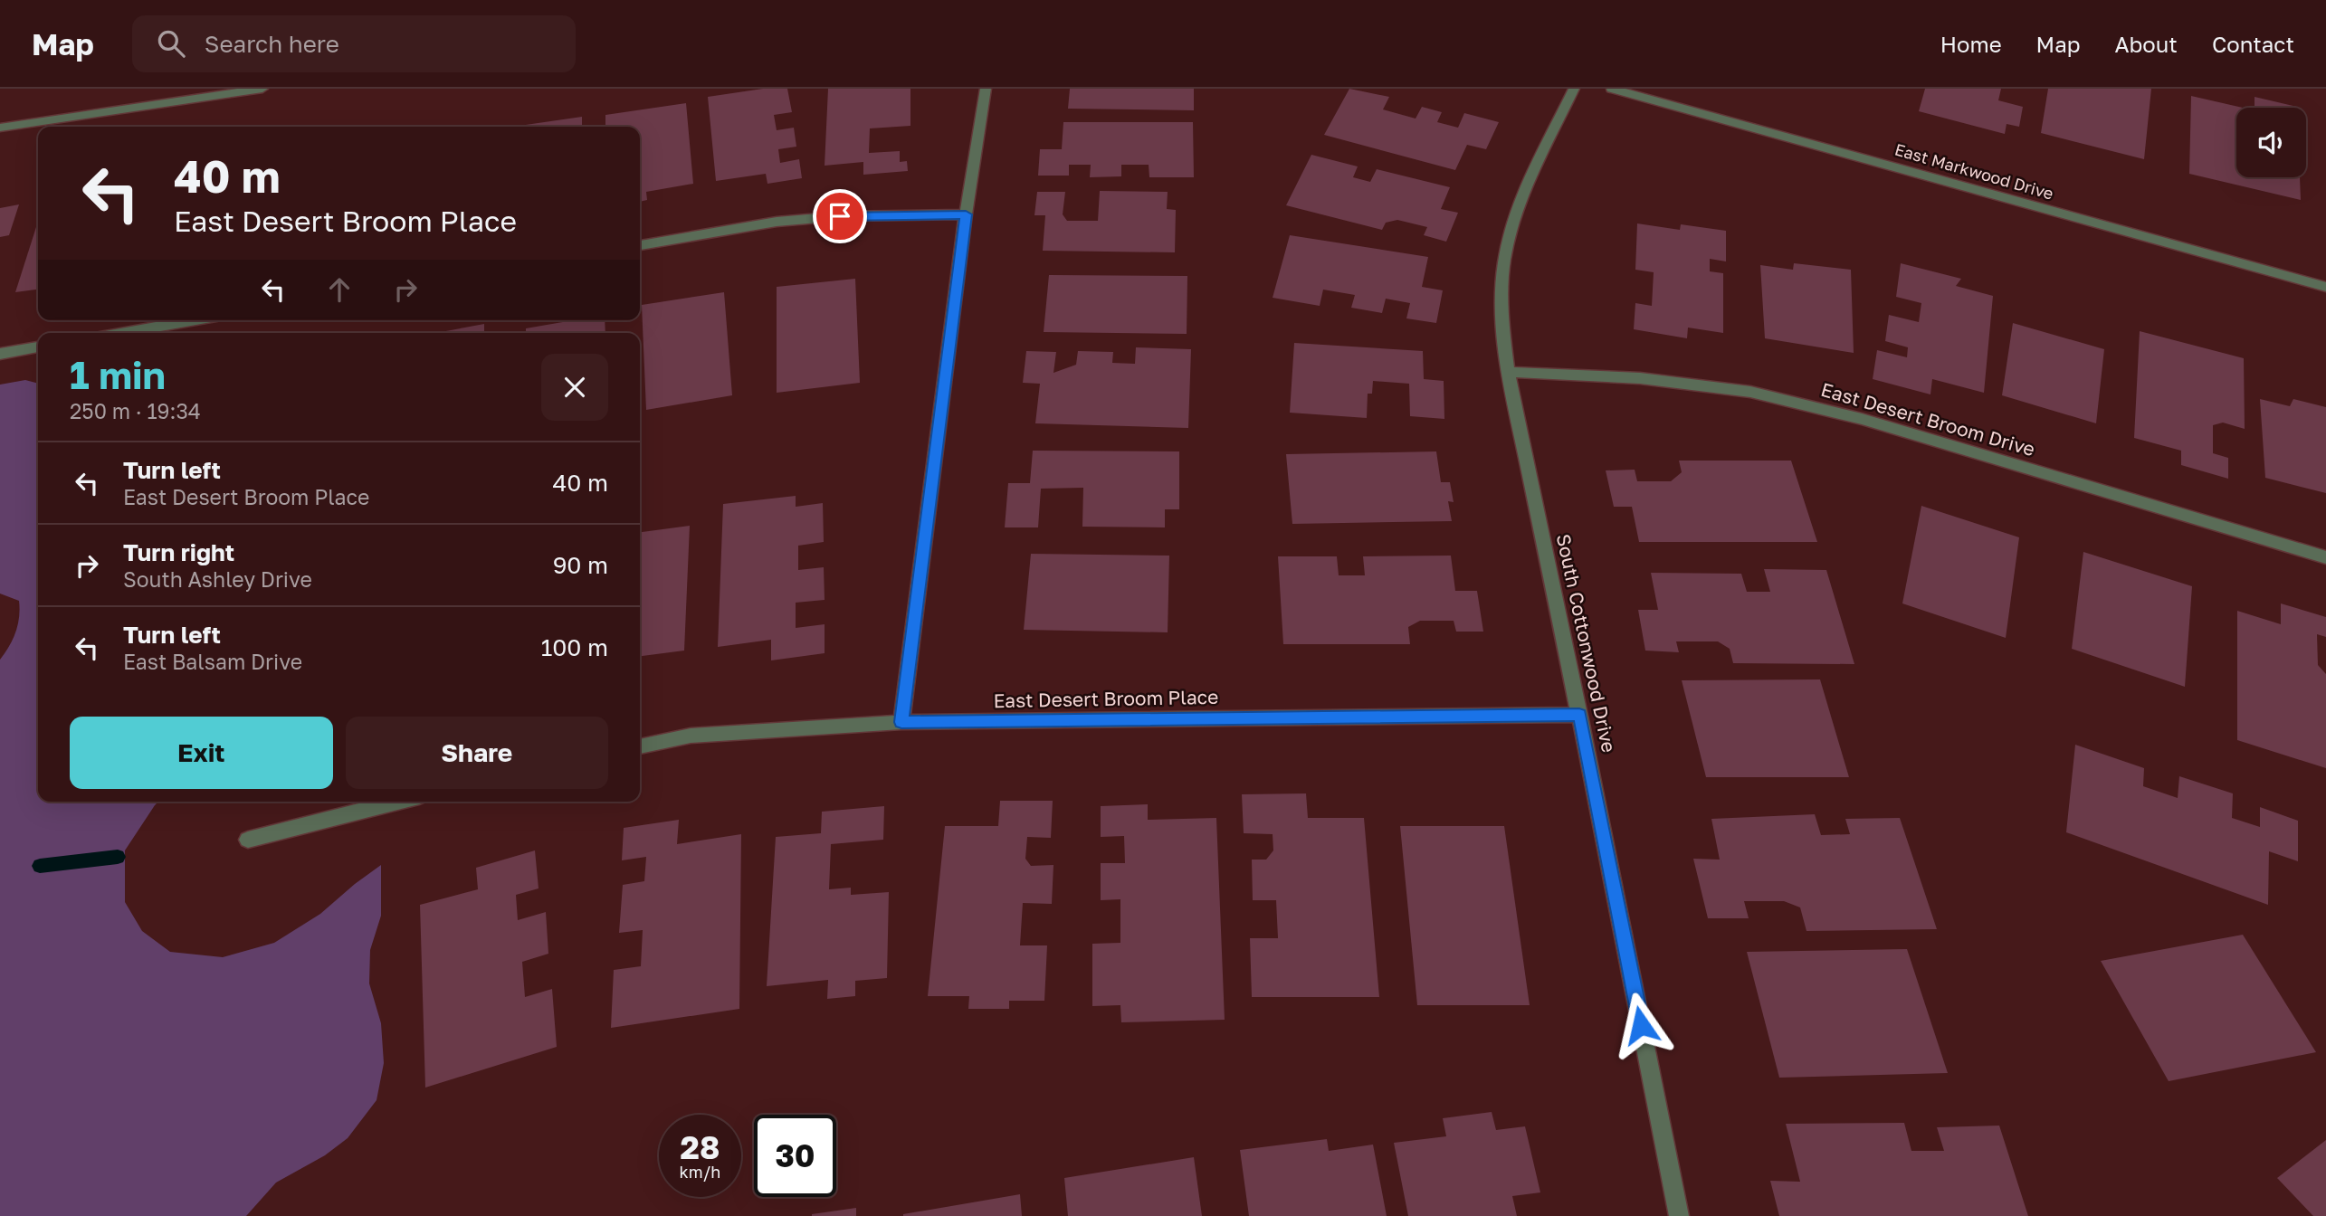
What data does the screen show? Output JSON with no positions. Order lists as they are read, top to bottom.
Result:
{
  "streets": {
    "street": [
      "East Markwood Drive",
      "East Desert Broom Drive",
      "South Cottonwood Drive",
      "East Desert Broom Place"
    ]
  },
  "crossings": [
    ["East Desert Broom Drive", "South Cottonwood Drive"],
    ["South Cottonwood Drive", "East Desert Broom Place"]
  ],
  "page": {
    "header": "Map",
    "search": "Search here",
    "nav": [
      "Home",
      "Map",
      "About",
      "Contact"
    ],
    "turn": ["40 m", "East Desert Broom Place"],
    "heading": ["1 min", "250 m · 19:34"],
    "list": [
      {
        "name": "Turn left",
        "note": "East Desert Broom Place",
        "value": "40 m"
      },
      {
        "name": "Turn right",
        "note": "South Ashley Drive",
        "value": "90 m"
      },
      {
        "name": "Turn left",
        "note": "East Balsam Drive",
        "value": "100 m"
      }
    ],
    "buttons": ["Exit", "Share"],
    "speed": "28 km/h",
    "limit": "30"
  }
}
